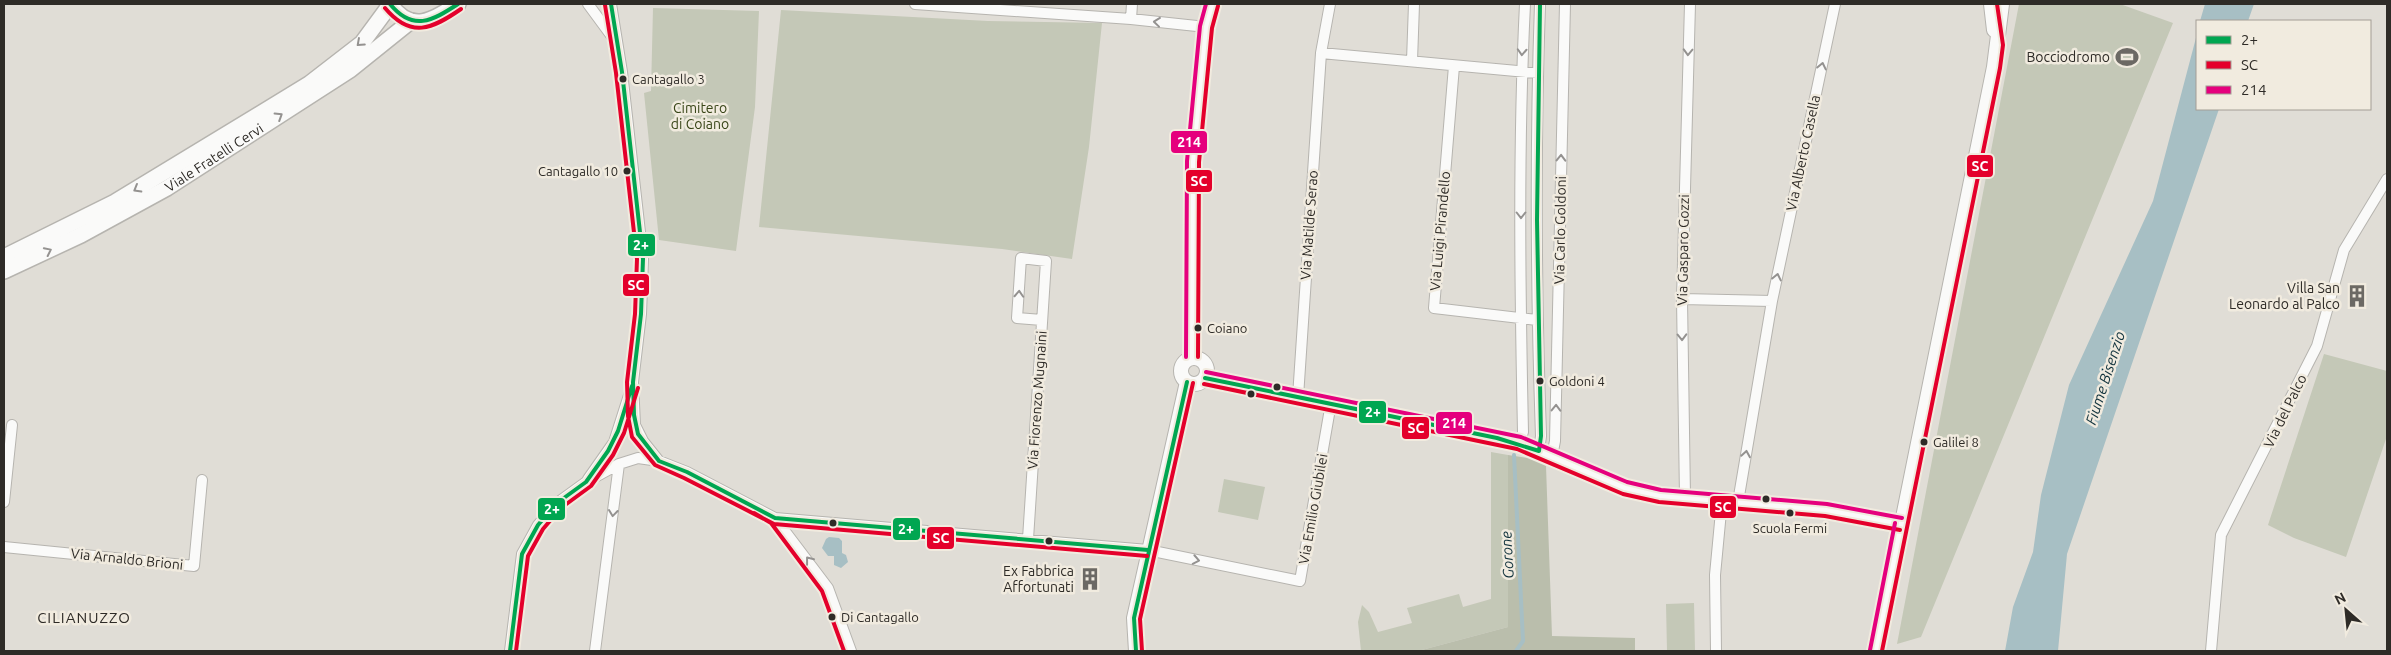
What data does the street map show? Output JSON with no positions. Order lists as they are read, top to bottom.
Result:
{
  "streets": {
    "main road": ["Viale Fratelli Cervi"],
    "street": [
      "Via Alberto Casella",
      "Via Matilde Serao",
      "Via Carlo Goldoni",
      "Via Luigi Pirandello",
      "Via Gasparo Gozzi",
      "Via Fiorenzo Mugnaini",
      "Via del Palco",
      "Via Emilio Giubilei",
      "Via Arnaldo Brioni"
    ]
  },
  "crossings": [
    ["Via Fiorenzo Mugnaini", "Via Emilio Giubilei"]
  ],
  "one_way": ["Via Alberto Casella", "Via Gasparo Gozzi"],
  "districts": ["CILIANUZZO"],
  "water": ["Fiume Bisenzio", "Gorone"],
  "parks": ["Cimitero di Coiano"],
  "places": {
    "sports": ["Bocciodromo"],
    "other": [
      "Cantagallo 3",
      "Cantagallo 10",
      "Coiano",
      "Goldoni 4",
      "Galilei 8",
      "Scuola Fermi",
      "Di Cantagallo"
    ],
    "building": ["Villa San Leonardo al Palco", "Ex Fabbrica Affortunati"]
  },
  "lines": ["transit line 2+", "transit line SC", "transit line 214"],
  "legend": ["2+", "SC", "214"],
  "north": "top left"
}
